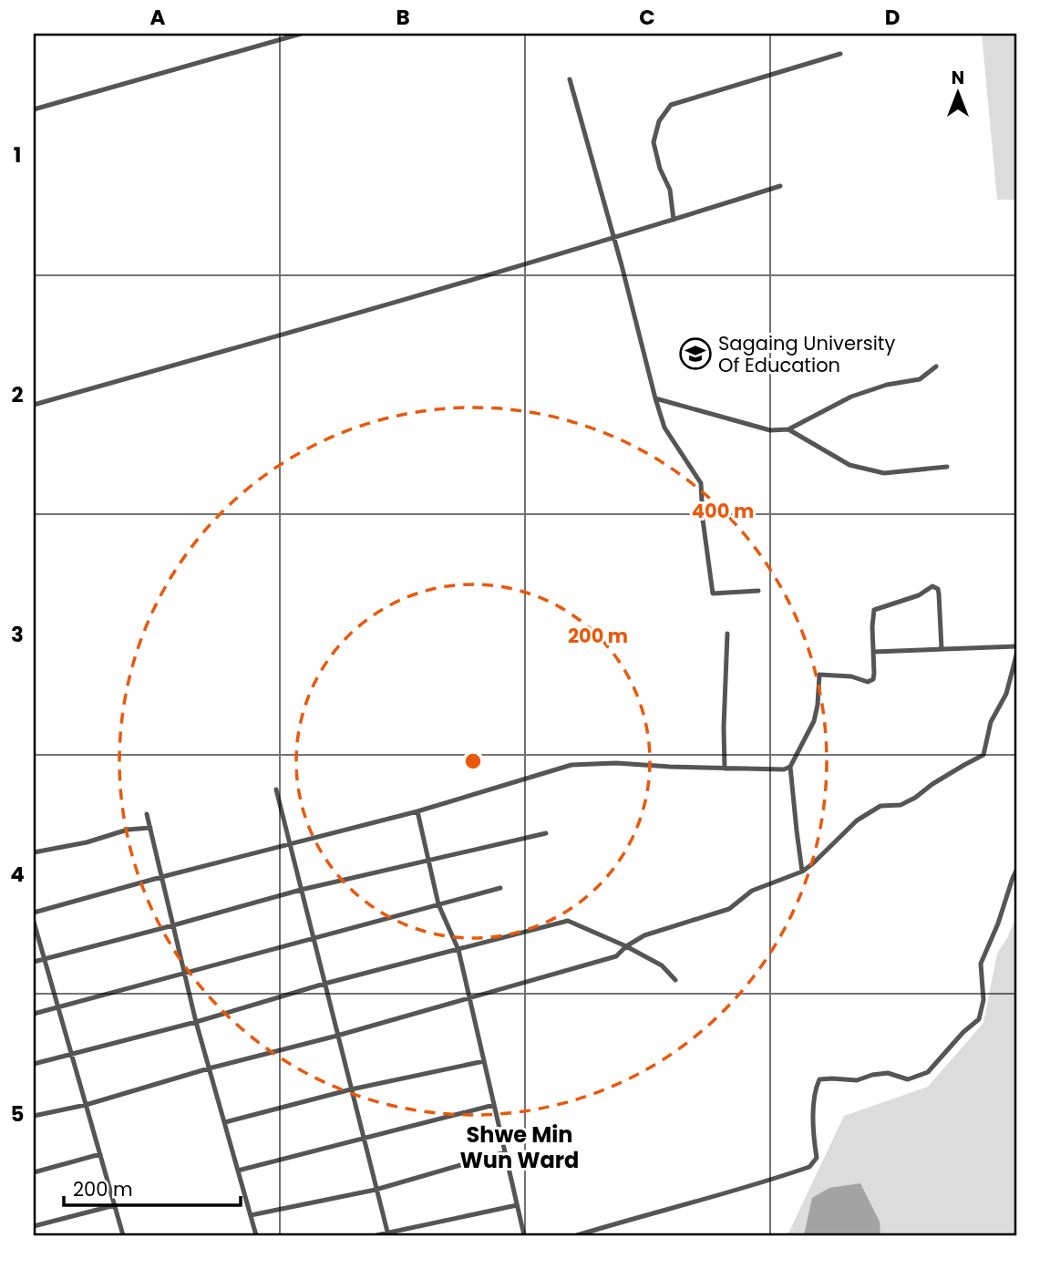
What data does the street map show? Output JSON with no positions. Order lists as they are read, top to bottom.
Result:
{
  "districts": ["Shwe Min Wun Ward"],
  "places": {
    "school or university": ["Sagaing University Of Education"]
  },
  "scale_bar": "200 m",
  "north": "top",
  "grid": {
    "columns": [
      "A",
      "B",
      "C",
      "D"
    ],
    "rows": [
      "1",
      "2",
      "3",
      "4",
      "5"
    ]
  },
  "rings": ["400 m", "200 m"]
}
